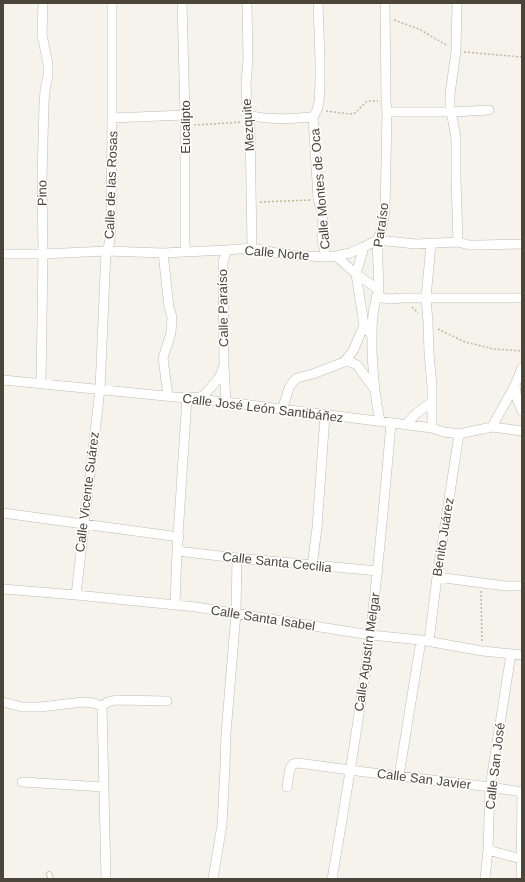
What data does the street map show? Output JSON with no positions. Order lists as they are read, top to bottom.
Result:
{
  "streets": {
    "street": [
      "Mezquite",
      "Eucalipto",
      "Calle de las Rosas",
      "Calle Montes de Oca",
      "Pino",
      "Paraíso",
      "Calle Norte",
      "Calle Paraíso",
      "Calle José León Santibáñez",
      "Calle Vicente Suárez",
      "Benito Juárez",
      "Calle Santa Cecilia",
      "Calle Santa Isabel",
      "Calle Agustín Melgar",
      "Calle San José",
      "Calle San Javier"
    ]
  },
  "crossings": [
    ["Mezquite", "Calle Norte"],
    ["Eucalipto", "Calle Norte"],
    ["Calle de las Rosas", "Calle Norte"],
    ["Calle de las Rosas", "Calle José León Santibáñez"],
    ["Calle de las Rosas", "Calle Vicente Suárez"],
    ["Calle Montes de Oca", "Calle Norte"],
    ["Pino", "Calle Norte"],
    ["Pino", "Calle José León Santibáñez"],
    ["Paraíso", "Calle Norte"],
    ["Paraíso", "Calle José León Santibáñez"],
    ["Calle Norte", "Calle Paraíso"],
    ["Calle Paraíso", "Calle José León Santibáñez"],
    ["Calle José León Santibáñez", "Calle Vicente Suárez"],
    ["Calle José León Santibáñez", "Benito Juárez"],
    ["Calle José León Santibáñez", "Calle Agustín Melgar"],
    ["Calle Vicente Suárez", "Calle Santa Isabel"],
    ["Benito Juárez", "Calle Santa Isabel"],
    ["Benito Juárez", "Calle San Javier"],
    ["Calle Santa Cecilia", "Calle Agustín Melgar"],
    ["Calle Santa Isabel", "Calle Agustín Melgar"],
    ["Calle Santa Isabel", "Calle San José"],
    ["Calle Agustín Melgar", "Calle San Javier"],
    ["Calle San José", "Calle San Javier"]
  ]
}
